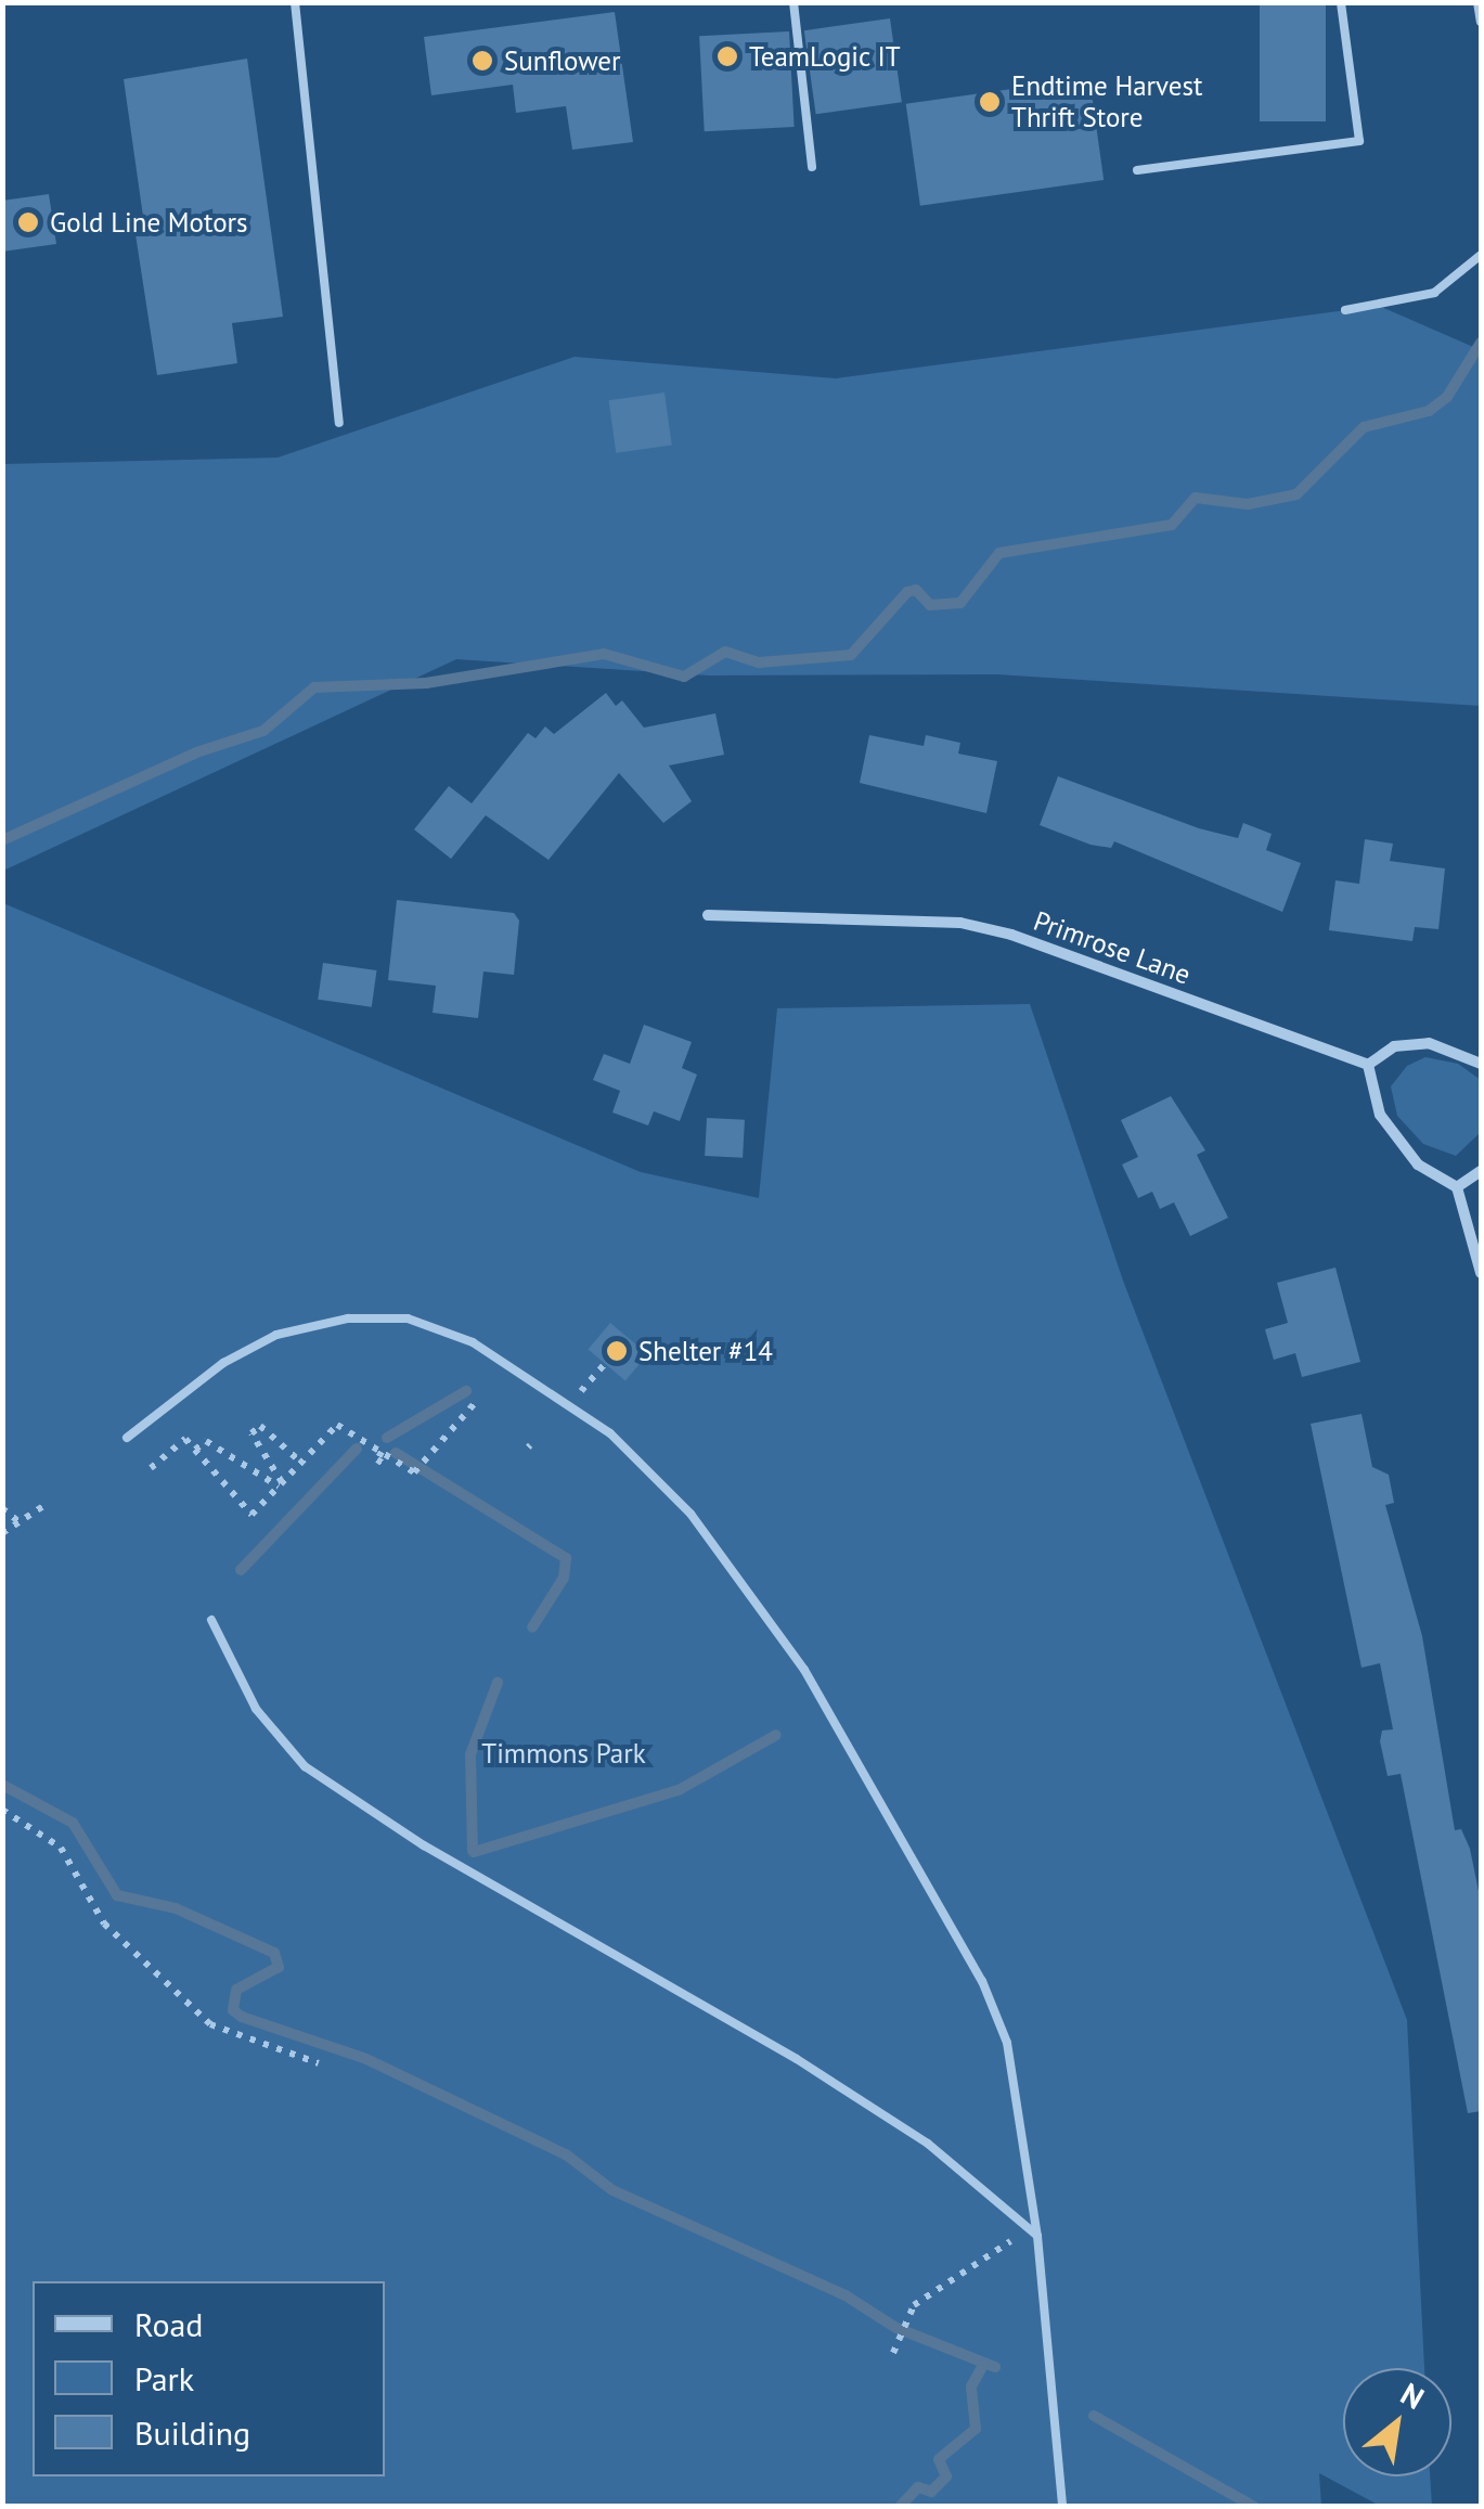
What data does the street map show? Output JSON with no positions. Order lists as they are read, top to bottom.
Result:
{
  "streets": {
    "street": ["Primrose Lane"]
  },
  "parks": ["Timmons Park"],
  "places": [
    "TeamLogic IT",
    "Sunflower",
    "Endtime Harvest Thrift Store",
    "Gold Line Motors",
    "Shelter #14"
  ],
  "legend": ["Road", "Park", "Building"],
  "north": "top right"
}
